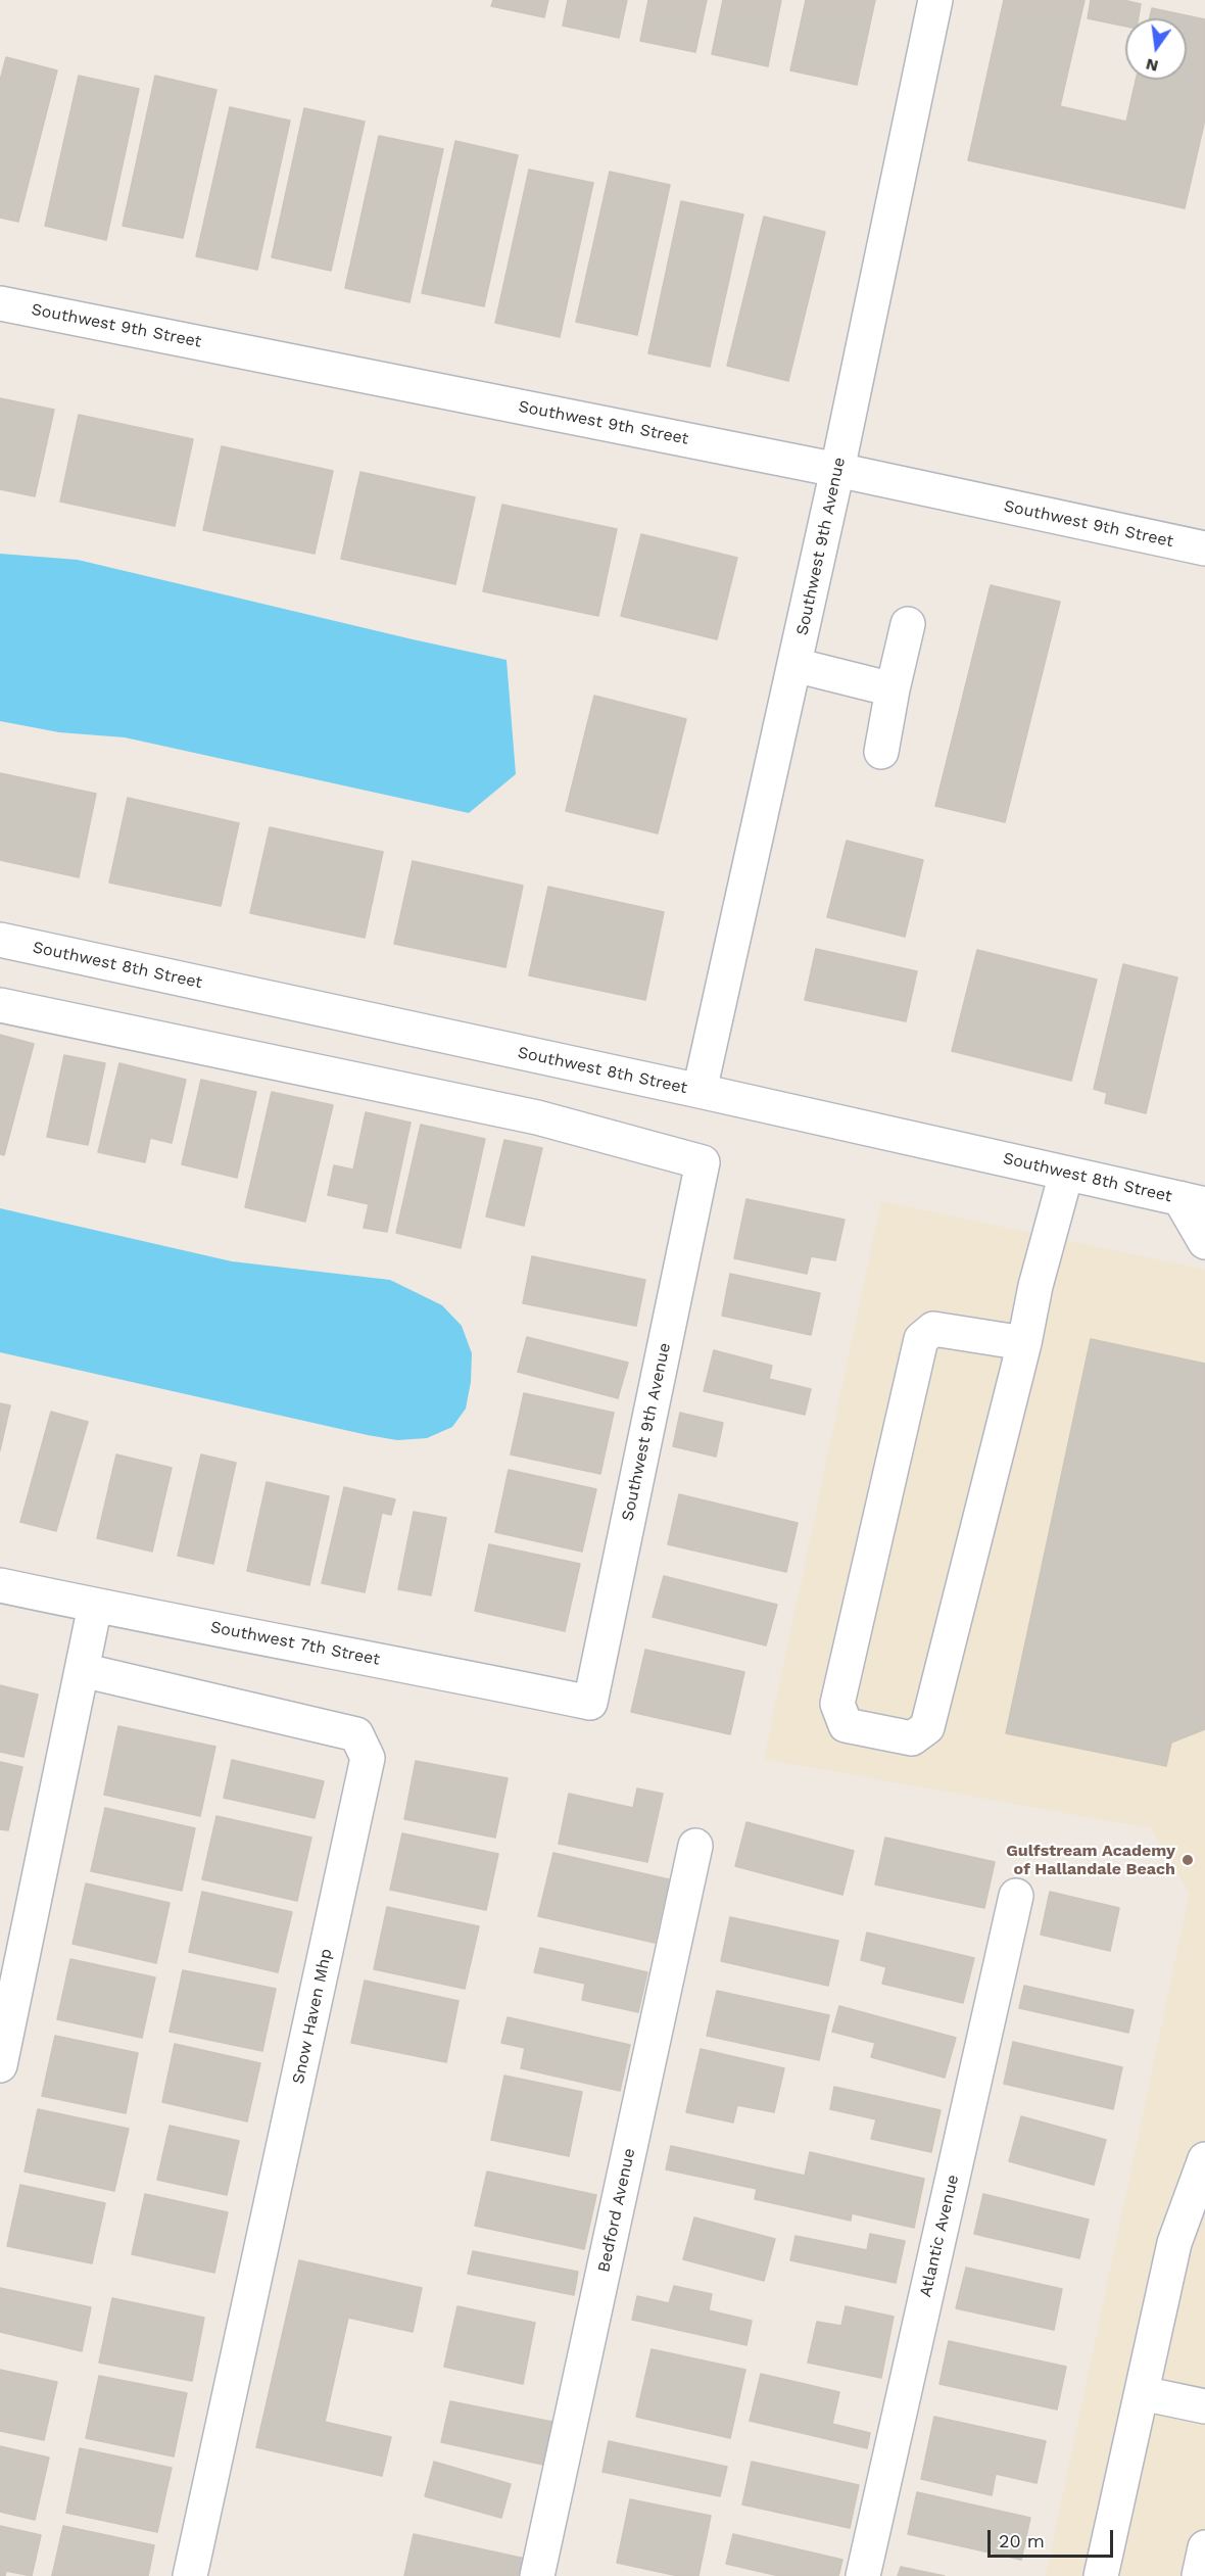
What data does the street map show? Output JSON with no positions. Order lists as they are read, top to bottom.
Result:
{
  "streets": {
    "street": [
      "Southwest 9th Street",
      "Southwest 9th Avenue",
      "Southwest 8th Street",
      "Southwest 7th Street",
      "Snow Haven Mhp",
      "Bedford Avenue",
      "Atlantic Avenue"
    ]
  },
  "crossings": [
    ["Southwest 9th Street", "Southwest 9th Avenue"],
    ["Southwest 9th Avenue", "Southwest 8th Street"],
    ["Southwest 9th Avenue", "Southwest 7th Street"]
  ],
  "places": ["Gulfstream Academy of Hallandale Beach"],
  "scale_bar": "20 m",
  "north": "bottom"
}
